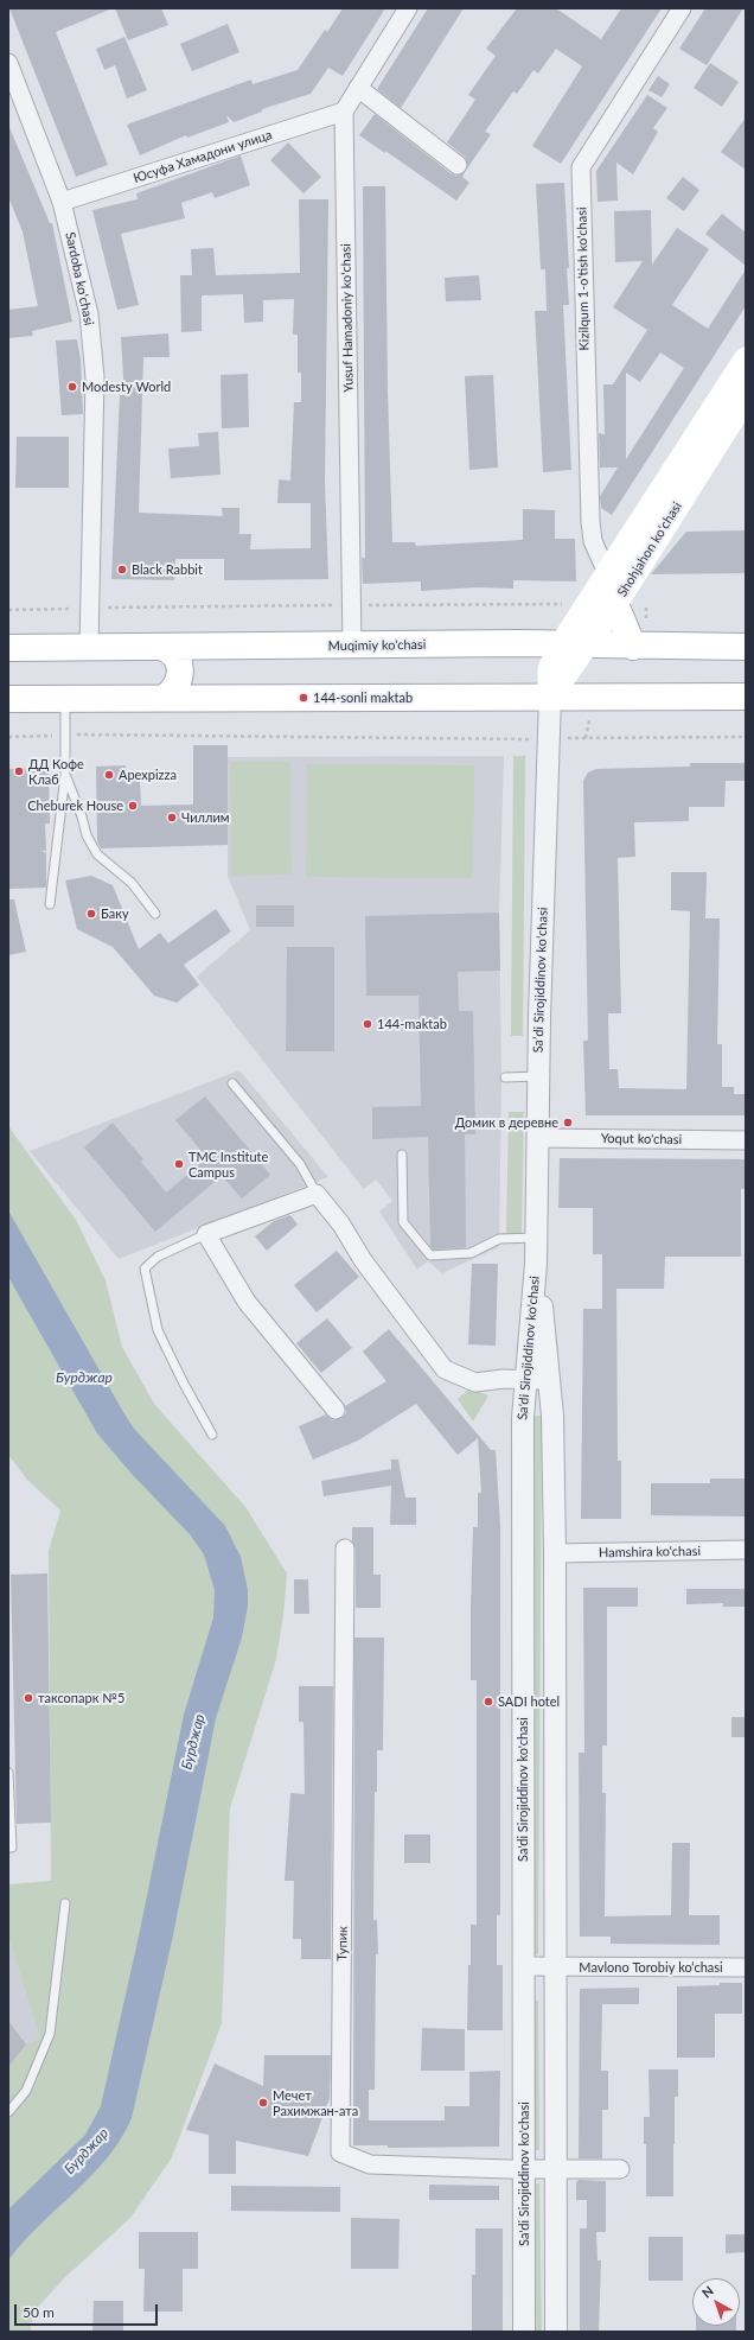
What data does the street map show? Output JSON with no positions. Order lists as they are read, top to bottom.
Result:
{
  "streets": {
    "main road": ["Shohjahon koʻchasi", "Muqimiy ko'chasi"],
    "street": [
      "Юсуфа Хамадони улица",
      "Sardoba koʻchasi",
      "Kizilqum 1-o'tish ko'chasi",
      "Yusuf Hamadoniy koʻchasi",
      "Saʼdi Sirojiddinov koʻchasi",
      "Yoqut ko'chasi",
      "Sa'di Sirojiddinov ko'chasi",
      "Hamshira ko‘chasi",
      "Тупик",
      "Mavlono Torobiy ko‘chasi"
    ]
  },
  "crossings": [
    ["Юсуфа Хамадони улица", "Sardoba koʻchasi"],
    ["Юсуфа Хамадони улица", "Yusuf Hamadoniy koʻchasi"],
    ["Sardoba koʻchasi", "Muqimiy ko'chasi"],
    ["Kizilqum 1-o'tish ko'chasi", "Shohjahon koʻchasi"],
    ["Yusuf Hamadoniy koʻchasi", "Muqimiy ko'chasi"],
    ["Shohjahon koʻchasi", "Muqimiy ko'chasi"],
    ["Shohjahon koʻchasi", "Saʼdi Sirojiddinov koʻchasi"],
    ["Saʼdi Sirojiddinov koʻchasi", "Yoqut ko'chasi"],
    ["Saʼdi Sirojiddinov koʻchasi", "Sa'di Sirojiddinov ko'chasi"],
    ["Sa'di Sirojiddinov ko'chasi", "Hamshira ko‘chasi"],
    ["Sa'di Sirojiddinov ko'chasi", "Тупик"],
    ["Sa'di Sirojiddinov ko'chasi", "Mavlono Torobiy ko‘chasi"]
  ],
  "water": ["Бурджар"],
  "places": [
    "Modesty World",
    "Black Rabbit",
    "144-sonli maktab",
    "ДД Кофе Клаб",
    "Apexpizza",
    "Cheburek House",
    "Чиллим",
    "Баку",
    "144-maktab",
    "Домик в деревне",
    "TMC Institute Campus",
    "таксопарк №5",
    "SADI hotel",
    "Мечет Рахимжан-ата"
  ],
  "scale_bar": "50 m",
  "north": "top left"
}
